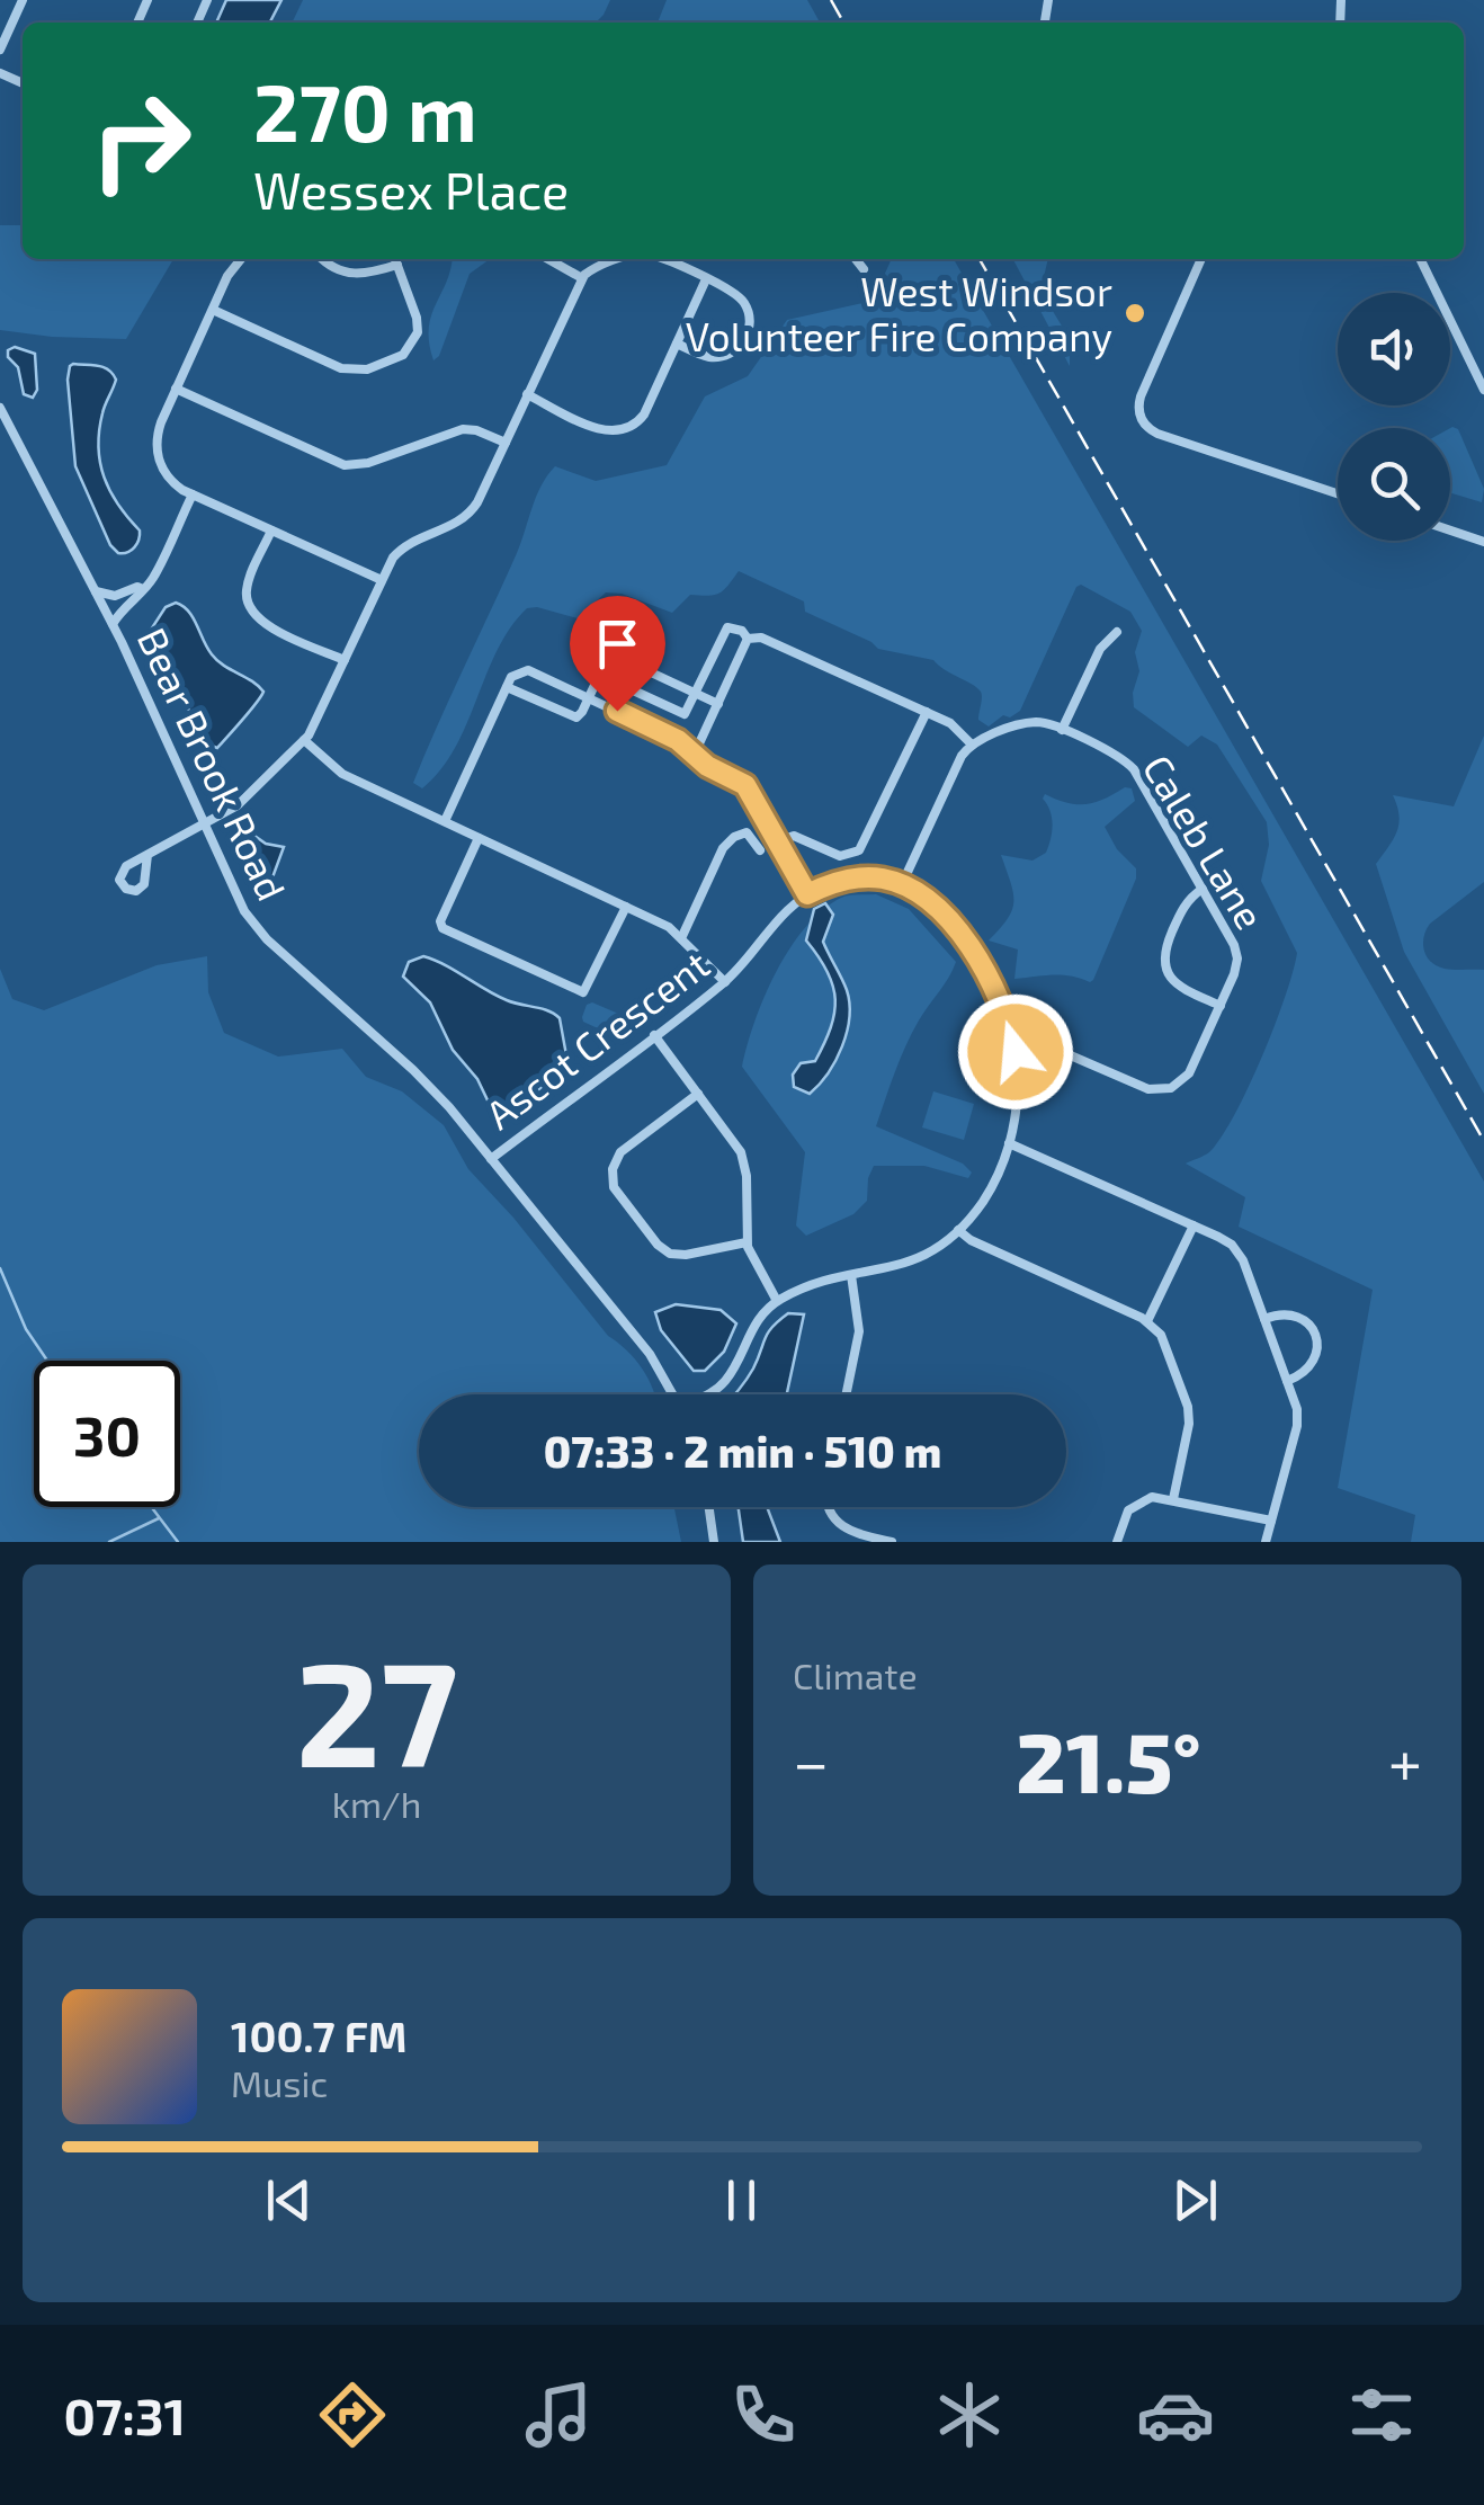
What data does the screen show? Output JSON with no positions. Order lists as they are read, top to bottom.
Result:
{
  "streets": {
    "street": ["Bear Brook Road", "Caleb Lane", "Ascot Crescent"]
  },
  "crossings": [
    ["Bear Brook Road", "Ascot Crescent"]
  ],
  "places": ["West Windsor Volunteer Fire Company"],
  "page": {
    "turn": ["270 m", "Wessex Place"],
    "limit": "30",
    "trip": "07:33 · 2 min · 510 m",
    "tile": [
      ["27", "km/h"],
      "Climate"
    ],
    "heat": ["−", "21.5°", "+"],
    "song": ["100.7 FM", "Music"],
    "tabs": "07:31"
  }
}
